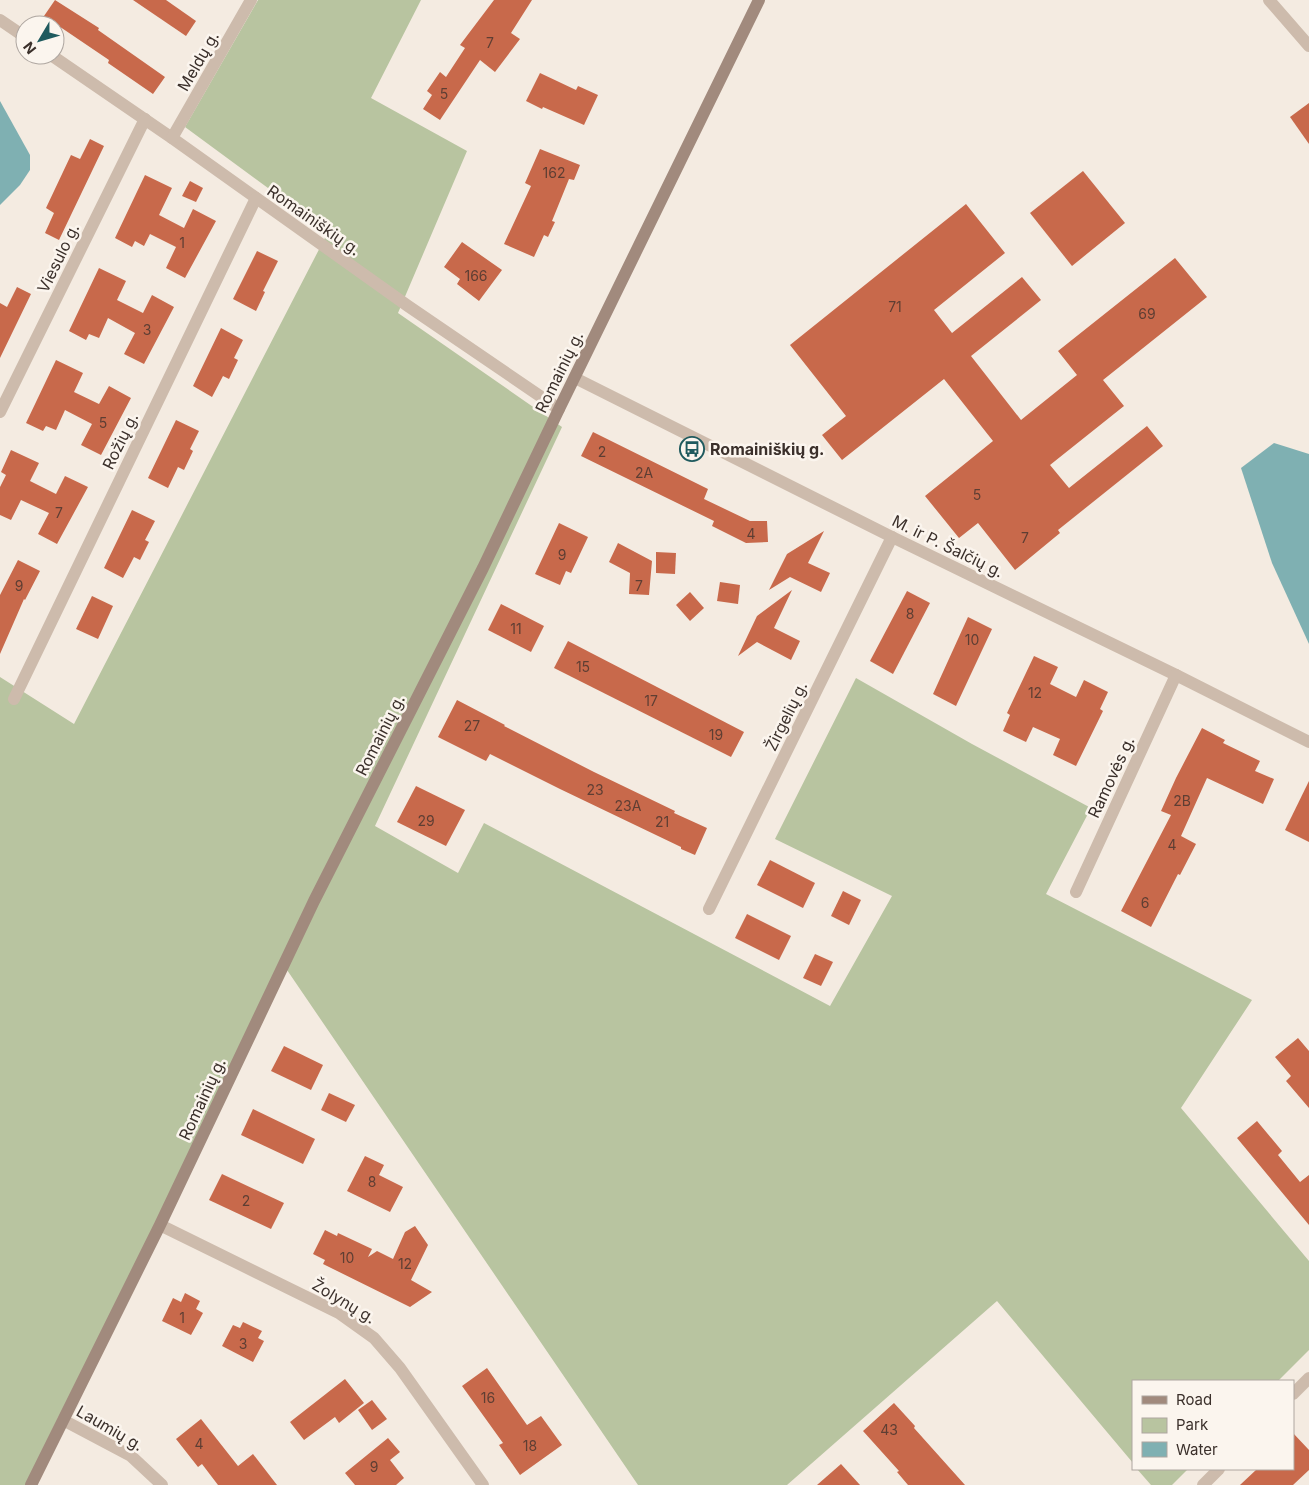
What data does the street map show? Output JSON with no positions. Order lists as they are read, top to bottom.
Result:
{
  "streets": {
    "main road": ["Romainių g."],
    "street": [
      "Meldų g.",
      "Romainiškių g.",
      "Viesulo g.",
      "Rožių g.",
      "M. ir P. Šalčių g.",
      "Žirgelių g.",
      "Ramovės g.",
      "Žolynų g.",
      "Laumių g."
    ]
  },
  "crossings": [
    ["Meldų g.", "Romainiškių g."],
    ["Romainiškių g.", "Viesulo g."],
    ["Romainiškių g.", "Romainių g."],
    ["Romainiškių g.", "Rožių g."],
    ["Romainių g.", "M. ir P. Šalčių g."],
    ["Romainių g.", "Žolynų g."],
    ["Romainių g.", "Laumių g."],
    ["M. ir P. Šalčių g.", "Žirgelių g."],
    ["M. ir P. Šalčių g.", "Ramovės g."]
  ],
  "places": {
    "bus stop": ["Romainiškių g."]
  },
  "house_numbers": [
    "7",
    "5",
    "162",
    "1",
    "166",
    "71",
    "69",
    "3",
    "5",
    "2",
    "2A",
    "5",
    "7",
    "4",
    "7",
    "9",
    "9",
    "7",
    "8",
    "11",
    "10",
    "15",
    "12",
    "17",
    "27",
    "19",
    "23",
    "2B",
    "23A",
    "29",
    "21",
    "4",
    "6",
    "8",
    "2",
    "10",
    "12",
    "1",
    "3",
    "16",
    "43",
    "4",
    "18",
    "9"
  ],
  "legend": ["Road", "Park", "Water"],
  "north": "bottom left"
}
